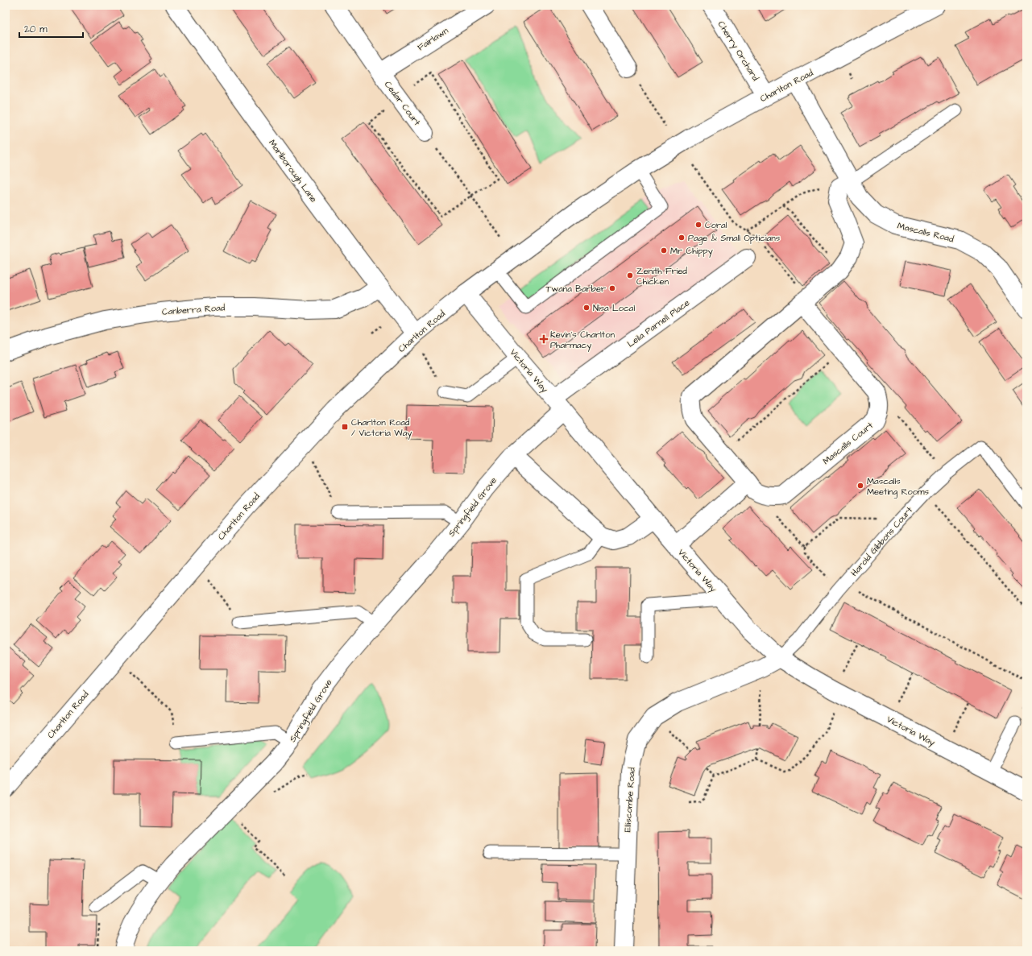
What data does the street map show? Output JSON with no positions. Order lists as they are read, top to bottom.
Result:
{
  "streets": {
    "street": [
      "Fairlawn",
      "Cherry Orchard",
      "Charlton Road",
      "Cedar Court",
      "Marlborough Lane",
      "Mascalls Road",
      "Canberra Road",
      "Leila Parnell Place",
      "Victoria Way",
      "Mascalls Court",
      "Springfield Grove",
      "Elliscombe Road"
    ],
    "lane": ["Harold Gibbons Court"]
  },
  "crossings": [
    ["Fairlawn", "Cedar Court"],
    ["Cherry Orchard", "Charlton Road"],
    ["Charlton Road", "Marlborough Lane"],
    ["Charlton Road", "Mascalls Road"],
    ["Charlton Road", "Victoria Way"],
    ["Marlborough Lane", "Canberra Road"],
    ["Leila Parnell Place", "Victoria Way"],
    ["Leila Parnell Place", "Springfield Grove"],
    ["Victoria Way", "Springfield Grove"],
    ["Victoria Way", "Harold Gibbons Court"],
    ["Victoria Way", "Elliscombe Road"],
    ["Harold Gibbons Court", "Elliscombe Road"]
  ],
  "places": {
    "other": [
      "Coral",
      "Page & Small Opticians",
      "Mr Chippy",
      "Zenith Fried Chicken",
      "Twana Barber",
      "Nisa Local",
      "Mascalls Meeting Rooms"
    ],
    "health": ["Kevin's Charlton Pharmacy"],
    "transit": ["Charlton Road / Victoria Way"]
  },
  "scale_bar": "20 m"
}
